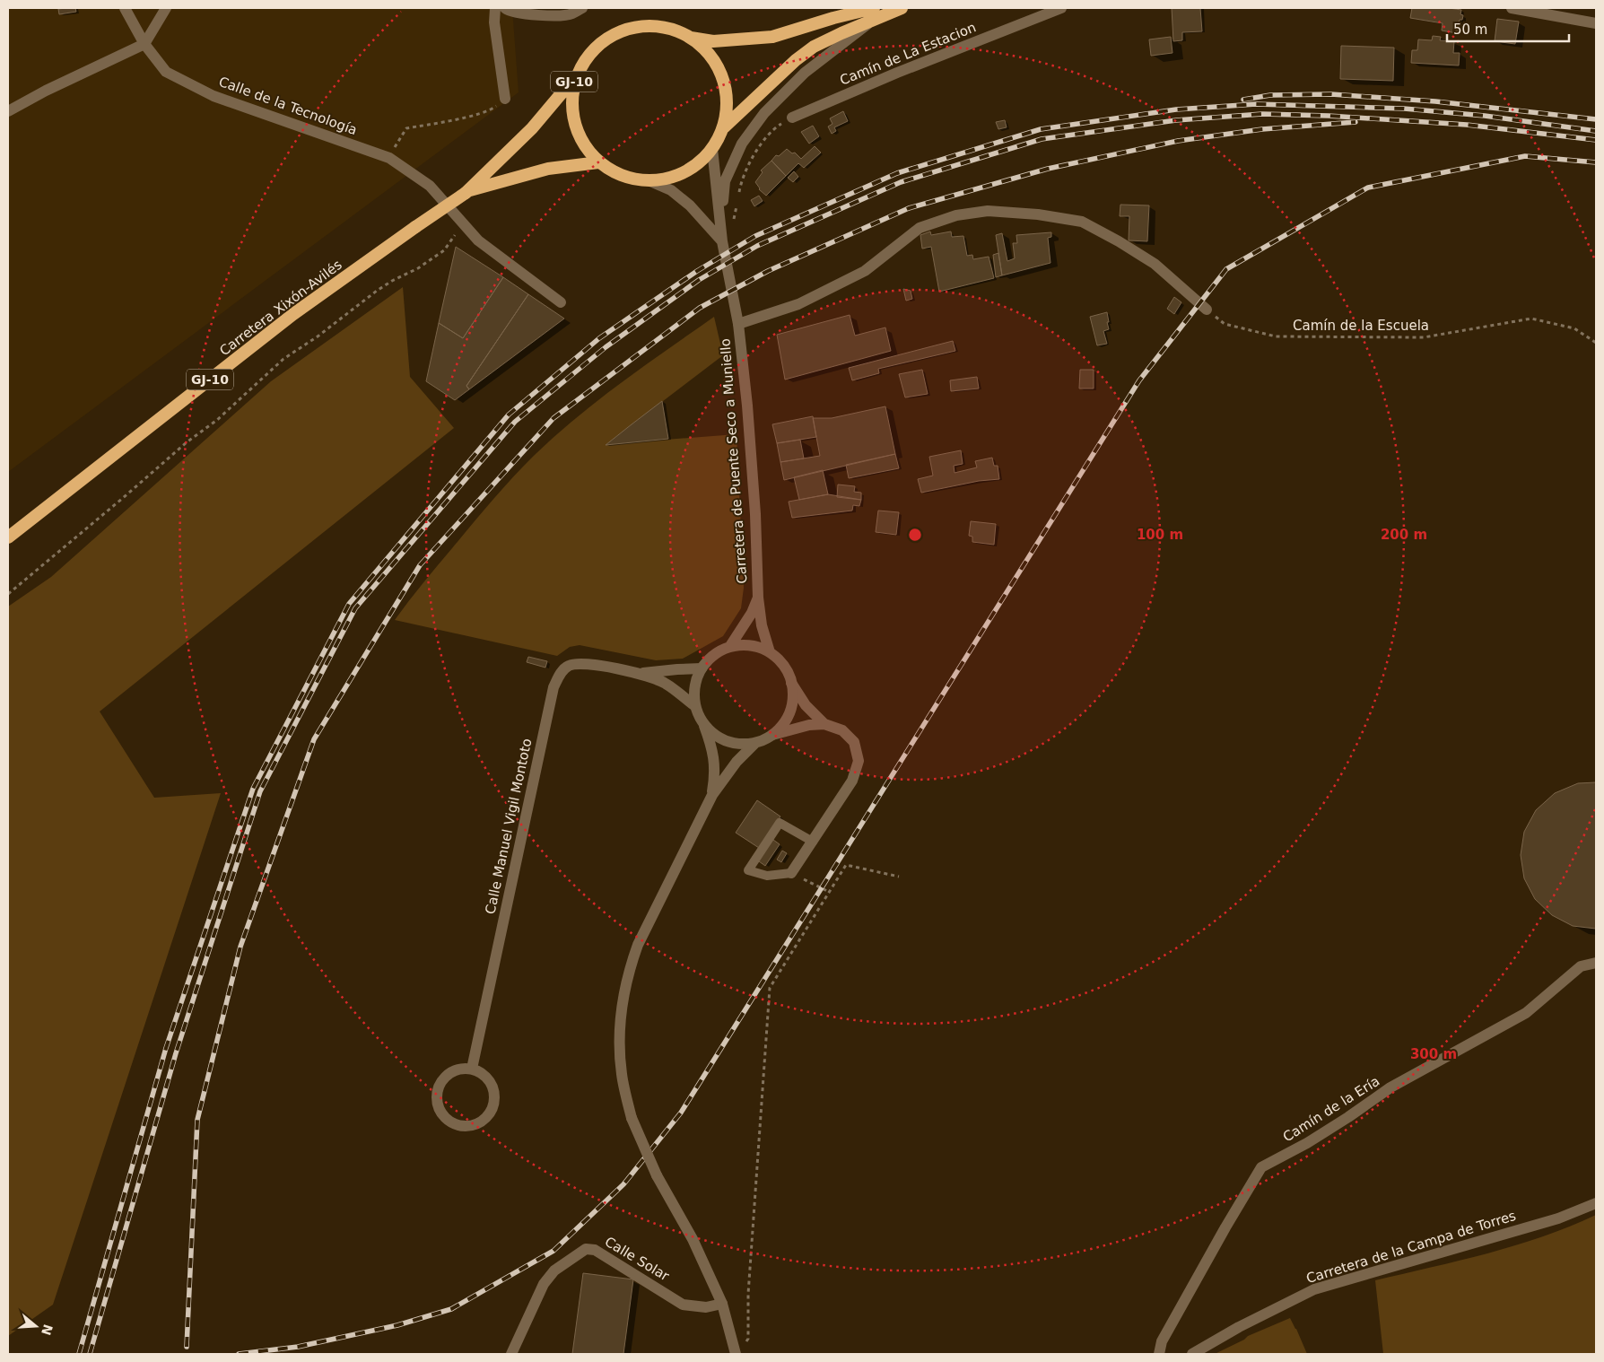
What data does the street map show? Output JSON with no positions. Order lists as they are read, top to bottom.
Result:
{
  "streets": {
    "highway": ["GJ-10", "Carretera Xixón-Avilés"],
    "street": [
      "Camín de La Estacion",
      "Calle de la Tecnología",
      "Carretera de Puente Seco a Muniello",
      "Calle Manuel Vigil Montoto",
      "Camín de la Ería",
      "Carretera de la Campa de Torres",
      "Calle Solar"
    ],
    "path": ["Camín de la Escuela"]
  },
  "crossings": [
    ["GJ-10", "Carretera Xixón-Avilés"],
    ["Carretera de Puente Seco a Muniello", "Calle Manuel Vigil Montoto"]
  ],
  "scale_bar": "50 m",
  "north": "right",
  "rings": ["100 m", "200 m", "300 m"]
}
